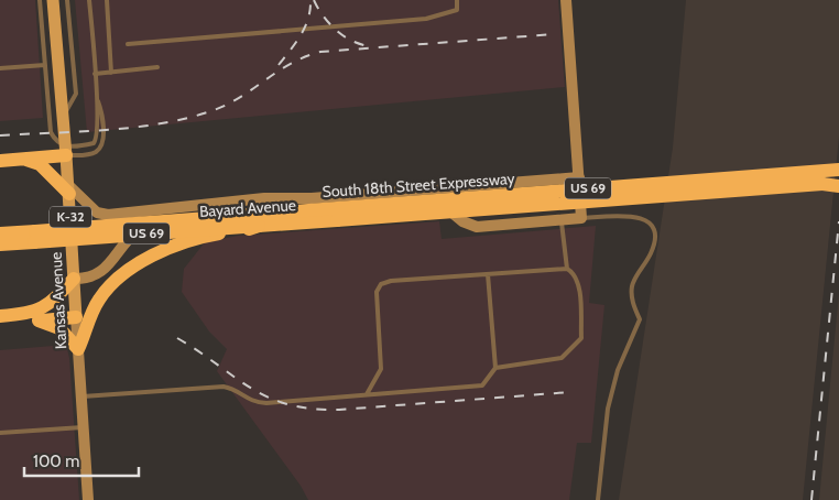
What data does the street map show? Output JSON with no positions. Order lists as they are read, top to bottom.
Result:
{
  "streets": {
    "highway": ["South 18th Street Expressway", "US 69"],
    "main road": ["K-32", "Kansas Avenue"],
    "street": ["Bayard Avenue"]
  },
  "crossings": [
    ["South 18th Street Expressway", "US 69"],
    ["Bayard Avenue", "Kansas Avenue"]
  ],
  "scale_bar": "100 m"
}
